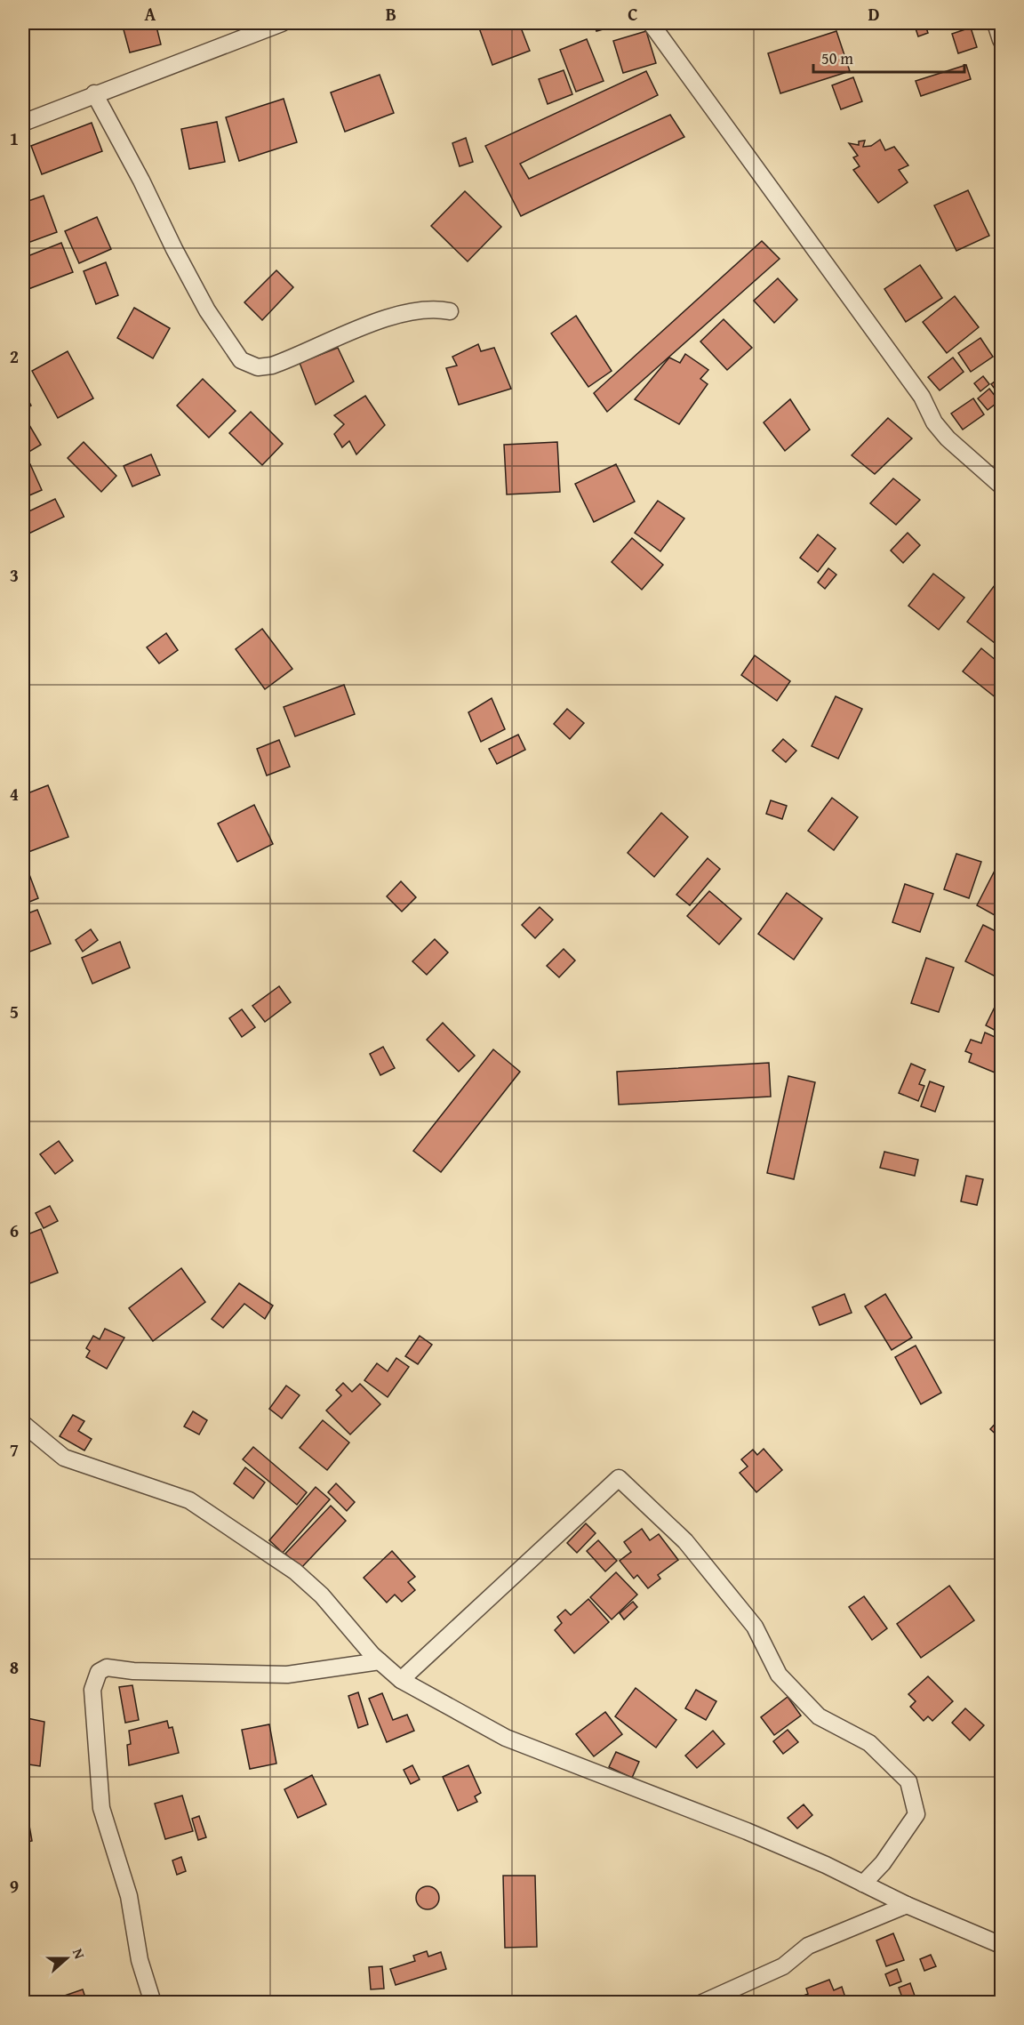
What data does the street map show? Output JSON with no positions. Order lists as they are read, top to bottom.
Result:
{
  "scale_bar": "50 m",
  "north": "right",
  "grid": {
    "columns": [
      "A",
      "B",
      "C",
      "D"
    ],
    "rows": [
      "1",
      "2",
      "3",
      "4",
      "5",
      "6",
      "7",
      "8",
      "9"
    ]
  }
}
